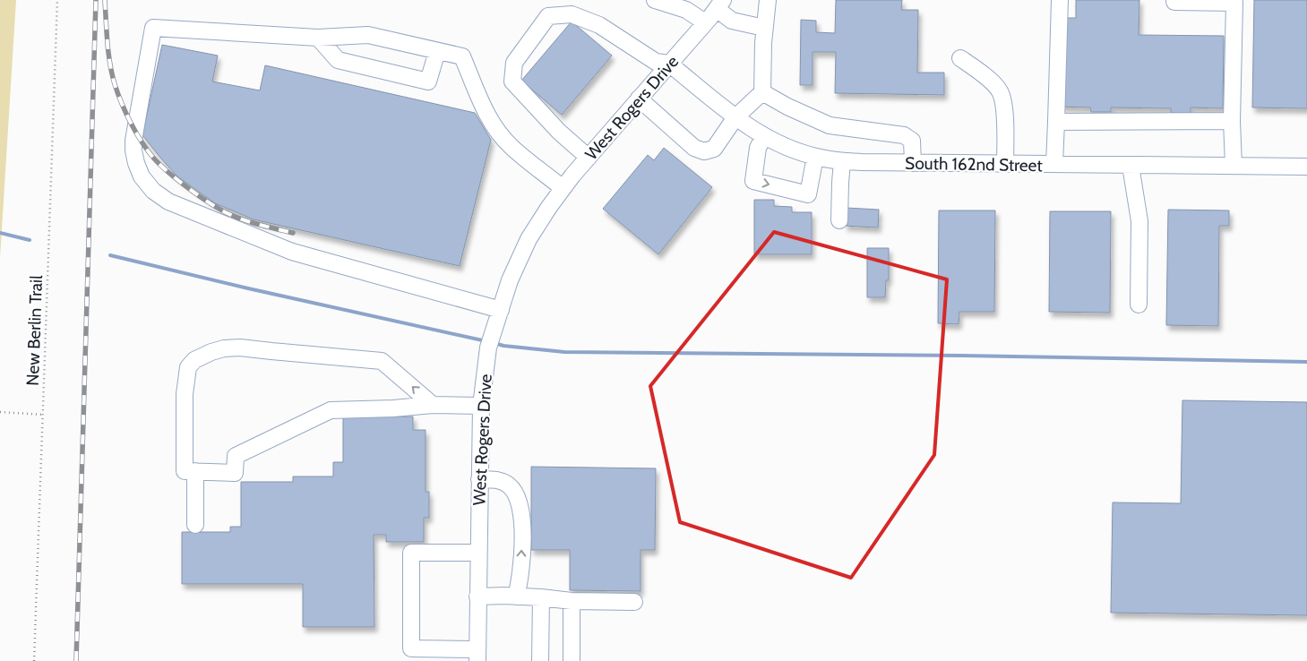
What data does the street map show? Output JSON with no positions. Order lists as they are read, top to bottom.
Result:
{
  "streets": {
    "street": ["West Rogers Drive", "South 162nd Street"],
    "path": ["New Berlin Trail"]
  },
  "crossings": [
    ["West Rogers Drive", "South 162nd Street"]
  ]
}
